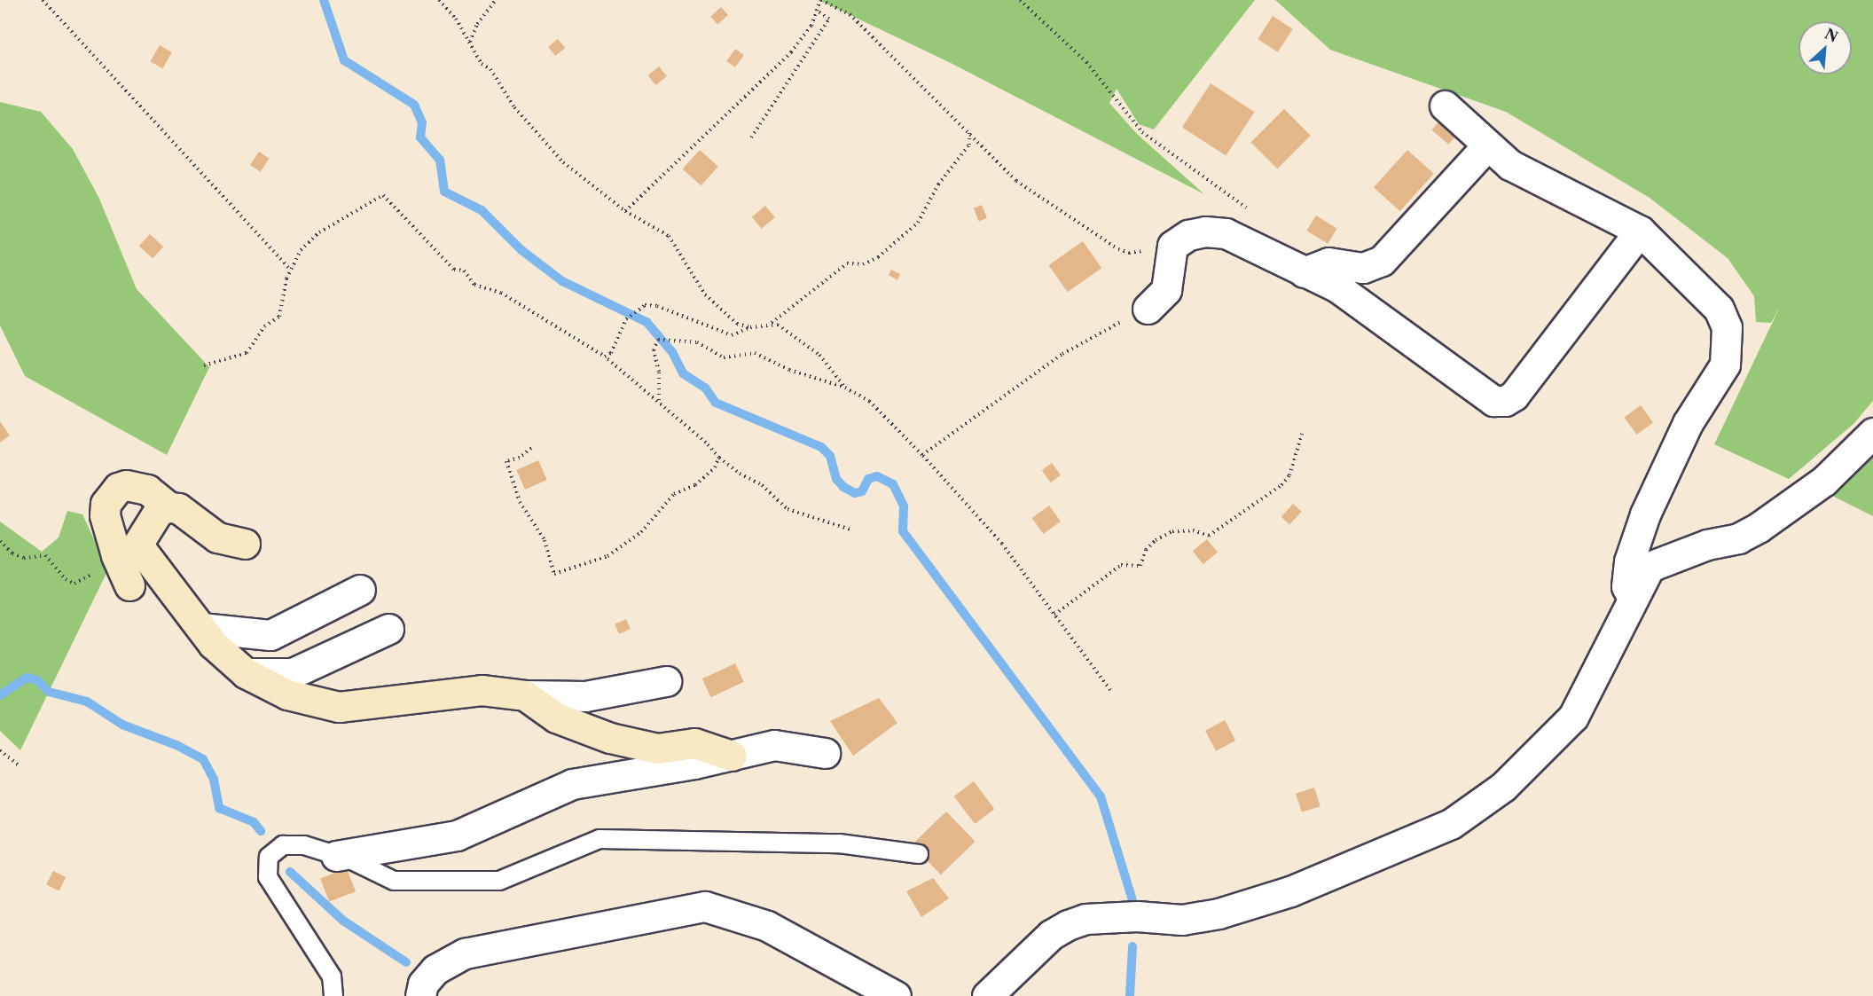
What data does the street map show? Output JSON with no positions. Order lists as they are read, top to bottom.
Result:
{
  "north": "top right"
}
